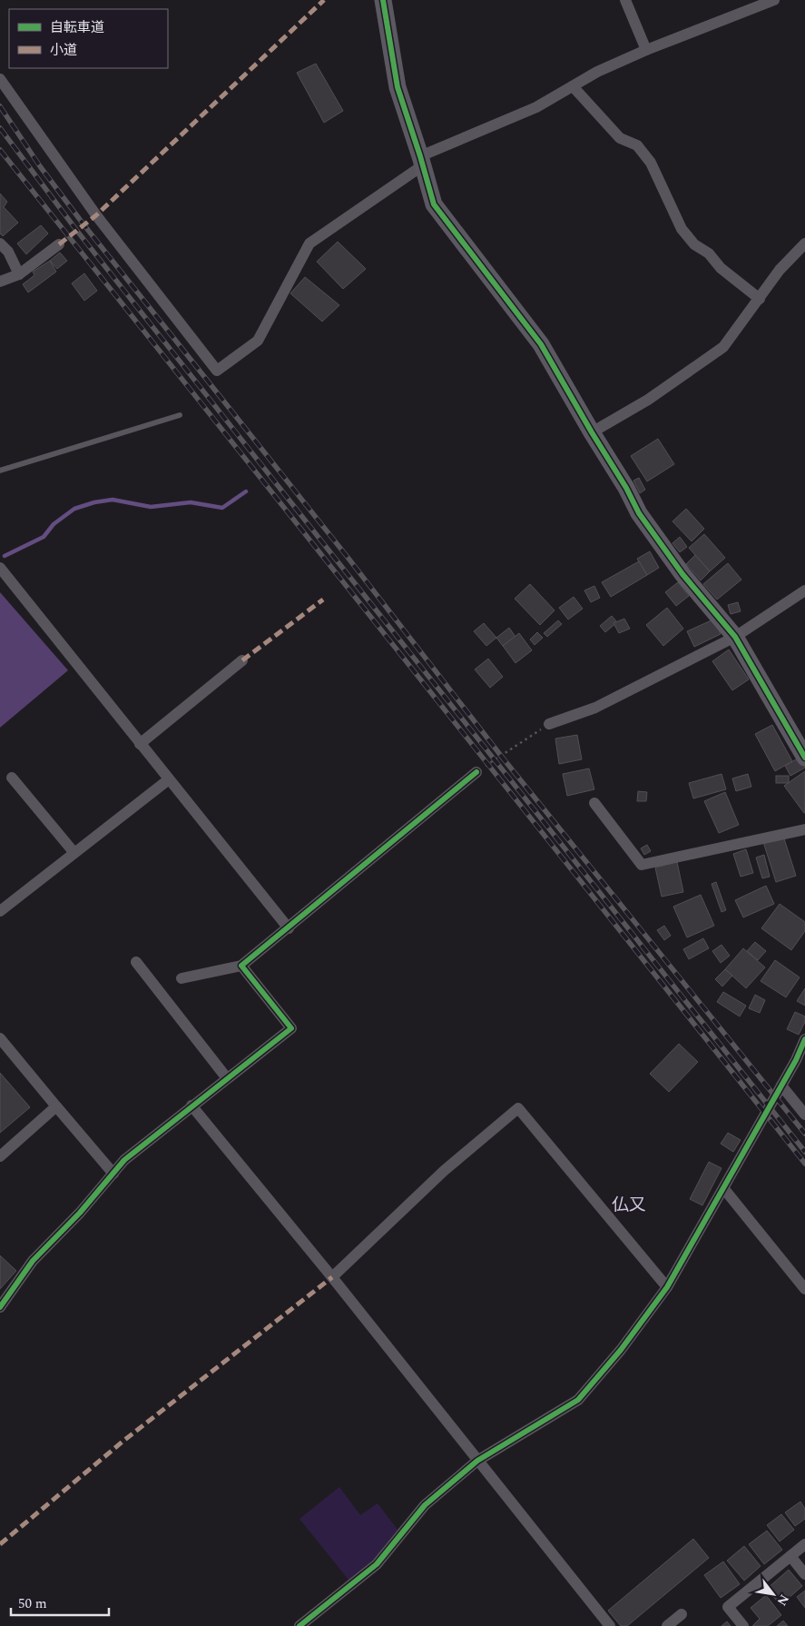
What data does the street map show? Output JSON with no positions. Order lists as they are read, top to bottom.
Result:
{
  "districts": ["仏又"],
  "legend": ["自転車道", "小道"],
  "scale_bar": "50 m",
  "north": "bottom right"
}
